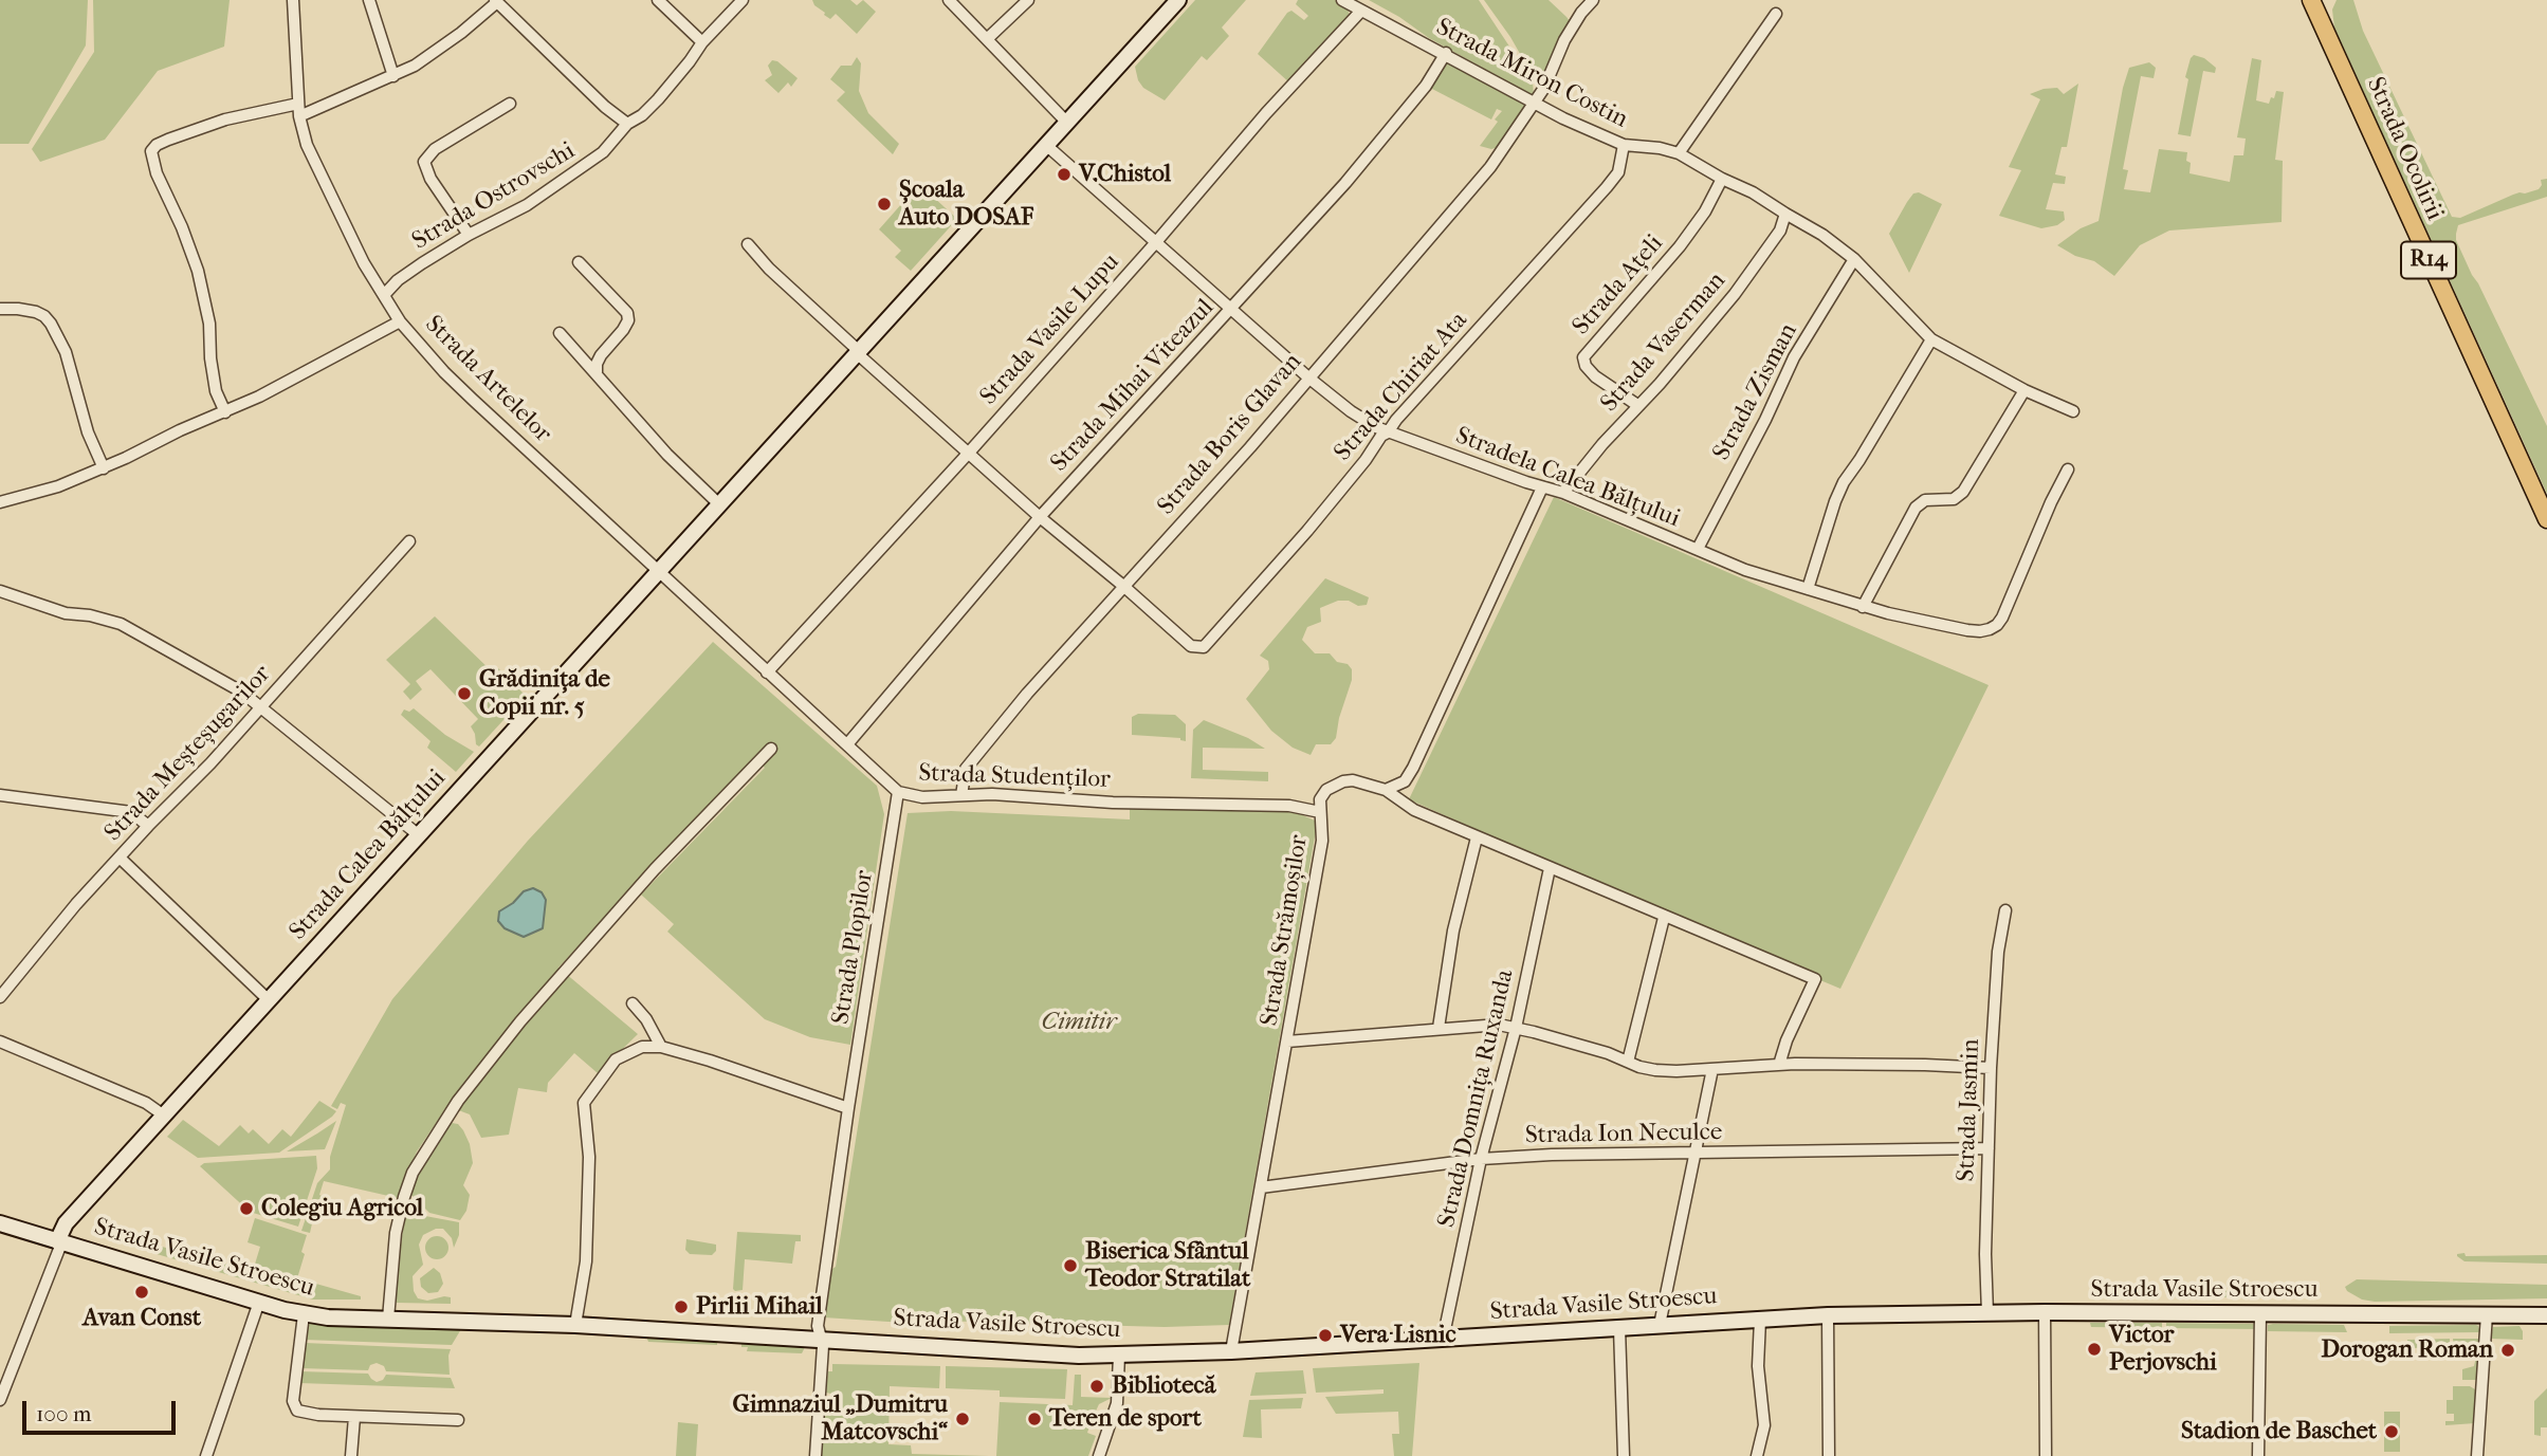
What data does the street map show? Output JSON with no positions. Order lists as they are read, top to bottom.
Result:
{
  "streets": {
    "main road": [
      "Strada Ocolirii",
      "R14",
      "Strada Calea Bălțului",
      "Strada Vasile Stroescu"
    ],
    "street": [
      "Strada Miron Costin",
      "Strada Ostrovschi",
      "Strada Ațeli",
      "Strada Vasile Lupu",
      "Strada Vaserman",
      "Strada Artelelor",
      "Strada Mihai Viteazul",
      "Strada Chiriat Ata",
      "Strada Zisman",
      "Strada Boris Glavan",
      "Stradela Calea Bălțului",
      "Strada Meșteșugarilor",
      "Strada Studenților",
      "Strada Strămoșilor",
      "Strada Plopilor",
      "Strada Domnița Ruxanda",
      "Strada Jasmin",
      "Strada Ion Neculce"
    ]
  },
  "crossings": [
    ["Strada Miron Costin", "Strada Ațeli"],
    ["Strada Miron Costin", "Strada Vasile Lupu"],
    ["Strada Miron Costin", "Strada Vaserman"],
    ["Strada Miron Costin", "Strada Mihai Viteazul"],
    ["Strada Miron Costin", "Strada Chiriat Ata"],
    ["Strada Miron Costin", "Strada Zisman"],
    ["Strada Miron Costin", "Strada Boris Glavan"],
    ["Strada Ostrovschi", "Strada Artelelor"],
    ["Strada Ațeli", "Strada Vaserman"],
    ["Strada Vasile Lupu", "Stradela Calea Bălțului"],
    ["Strada Vasile Lupu", "Strada Studenților"],
    ["Strada Vaserman", "Stradela Calea Bălțului"],
    ["Strada Artelelor", "Strada Studenților"],
    ["Strada Artelelor", "Strada Calea Bălțului"],
    ["Strada Mihai Viteazul", "Stradela Calea Bălțului"],
    ["Strada Mihai Viteazul", "Strada Studenților"],
    ["Strada Chiriat Ata", "Strada Boris Glavan"],
    ["Strada Chiriat Ata", "Stradela Calea Bălțului"],
    ["Strada Zisman", "Stradela Calea Bălțului"],
    ["Strada Boris Glavan", "Stradela Calea Bălțului"],
    ["Strada Boris Glavan", "Strada Studenților"],
    ["Stradela Calea Bălțului", "Strada Calea Bălțului"],
    ["Strada Studenților", "Strada Calea Bălțului"],
    ["Strada Studenților", "Strada Strămoșilor"],
    ["Strada Studenților", "Strada Plopilor"],
    ["Strada Calea Bălțului", "Strada Vasile Stroescu"],
    ["Strada Strămoșilor", "Strada Ion Neculce"],
    ["Strada Strămoșilor", "Strada Vasile Stroescu"],
    ["Strada Plopilor", "Strada Vasile Stroescu"],
    ["Strada Domnița Ruxanda", "Strada Ion Neculce"],
    ["Strada Domnița Ruxanda", "Strada Vasile Stroescu"],
    ["Strada Jasmin", "Strada Ion Neculce"],
    ["Strada Jasmin", "Strada Vasile Stroescu"]
  ],
  "parks": ["Cimitir"],
  "places": [
    "V.Chistol",
    "Școala Auto DOSAF",
    "Grădinița de Copii nr. 5",
    "Colegiu Agricol",
    "Biserica Sfântul Teodor Stratilat",
    "Avan Const",
    "Pirlii Mihail",
    "Vera Lisnic",
    "Victor Perjovschi",
    "Dorogan Roman",
    "Bibliotecă",
    "Gimnaziul „Dumitru Matcovschi“",
    "Teren de sport",
    "Stadion de Baschet"
  ],
  "scale_bar": "100 m"
}
